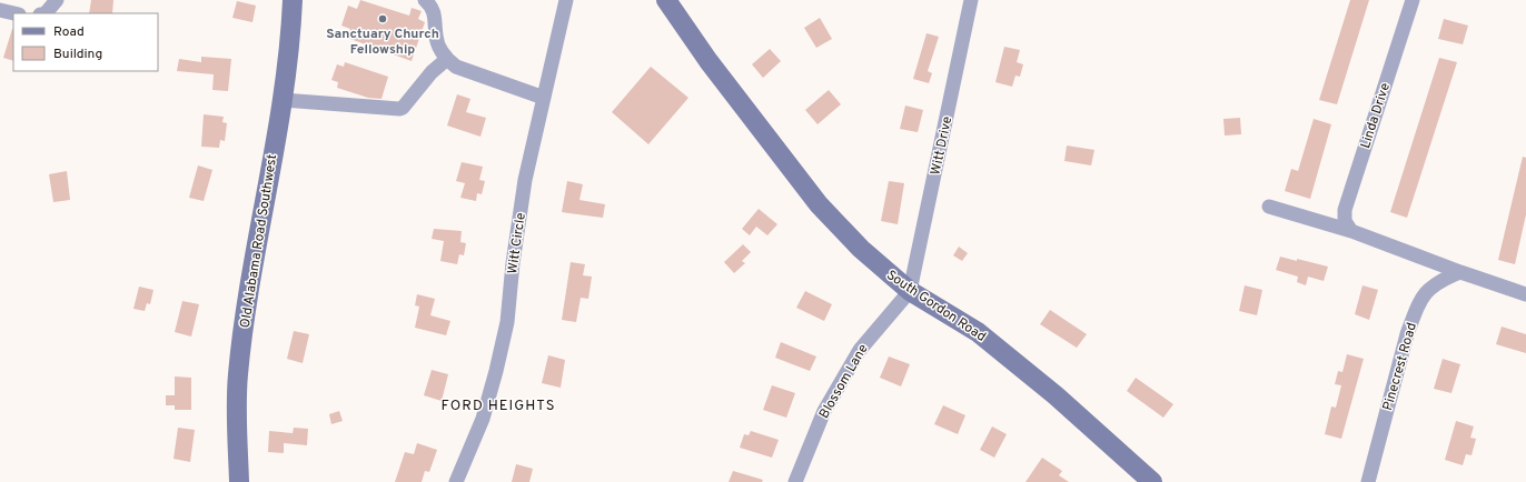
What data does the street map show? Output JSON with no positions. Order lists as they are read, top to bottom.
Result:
{
  "streets": {
    "street": [
      "Linda Drive",
      "Witt Drive",
      "Old Alabama Road Southwest",
      "Witt Circle",
      "South Gordon Road",
      "Pinecrest Road",
      "Blossom Lane"
    ]
  },
  "crossings": [
    ["Witt Drive", "South Gordon Road"],
    ["Witt Drive", "Blossom Lane"],
    ["South Gordon Road", "Blossom Lane"]
  ],
  "districts": ["FORD HEIGHTS"],
  "places": ["Sanctuary Church Fellowship"],
  "legend": ["Road", "Building"]
}
